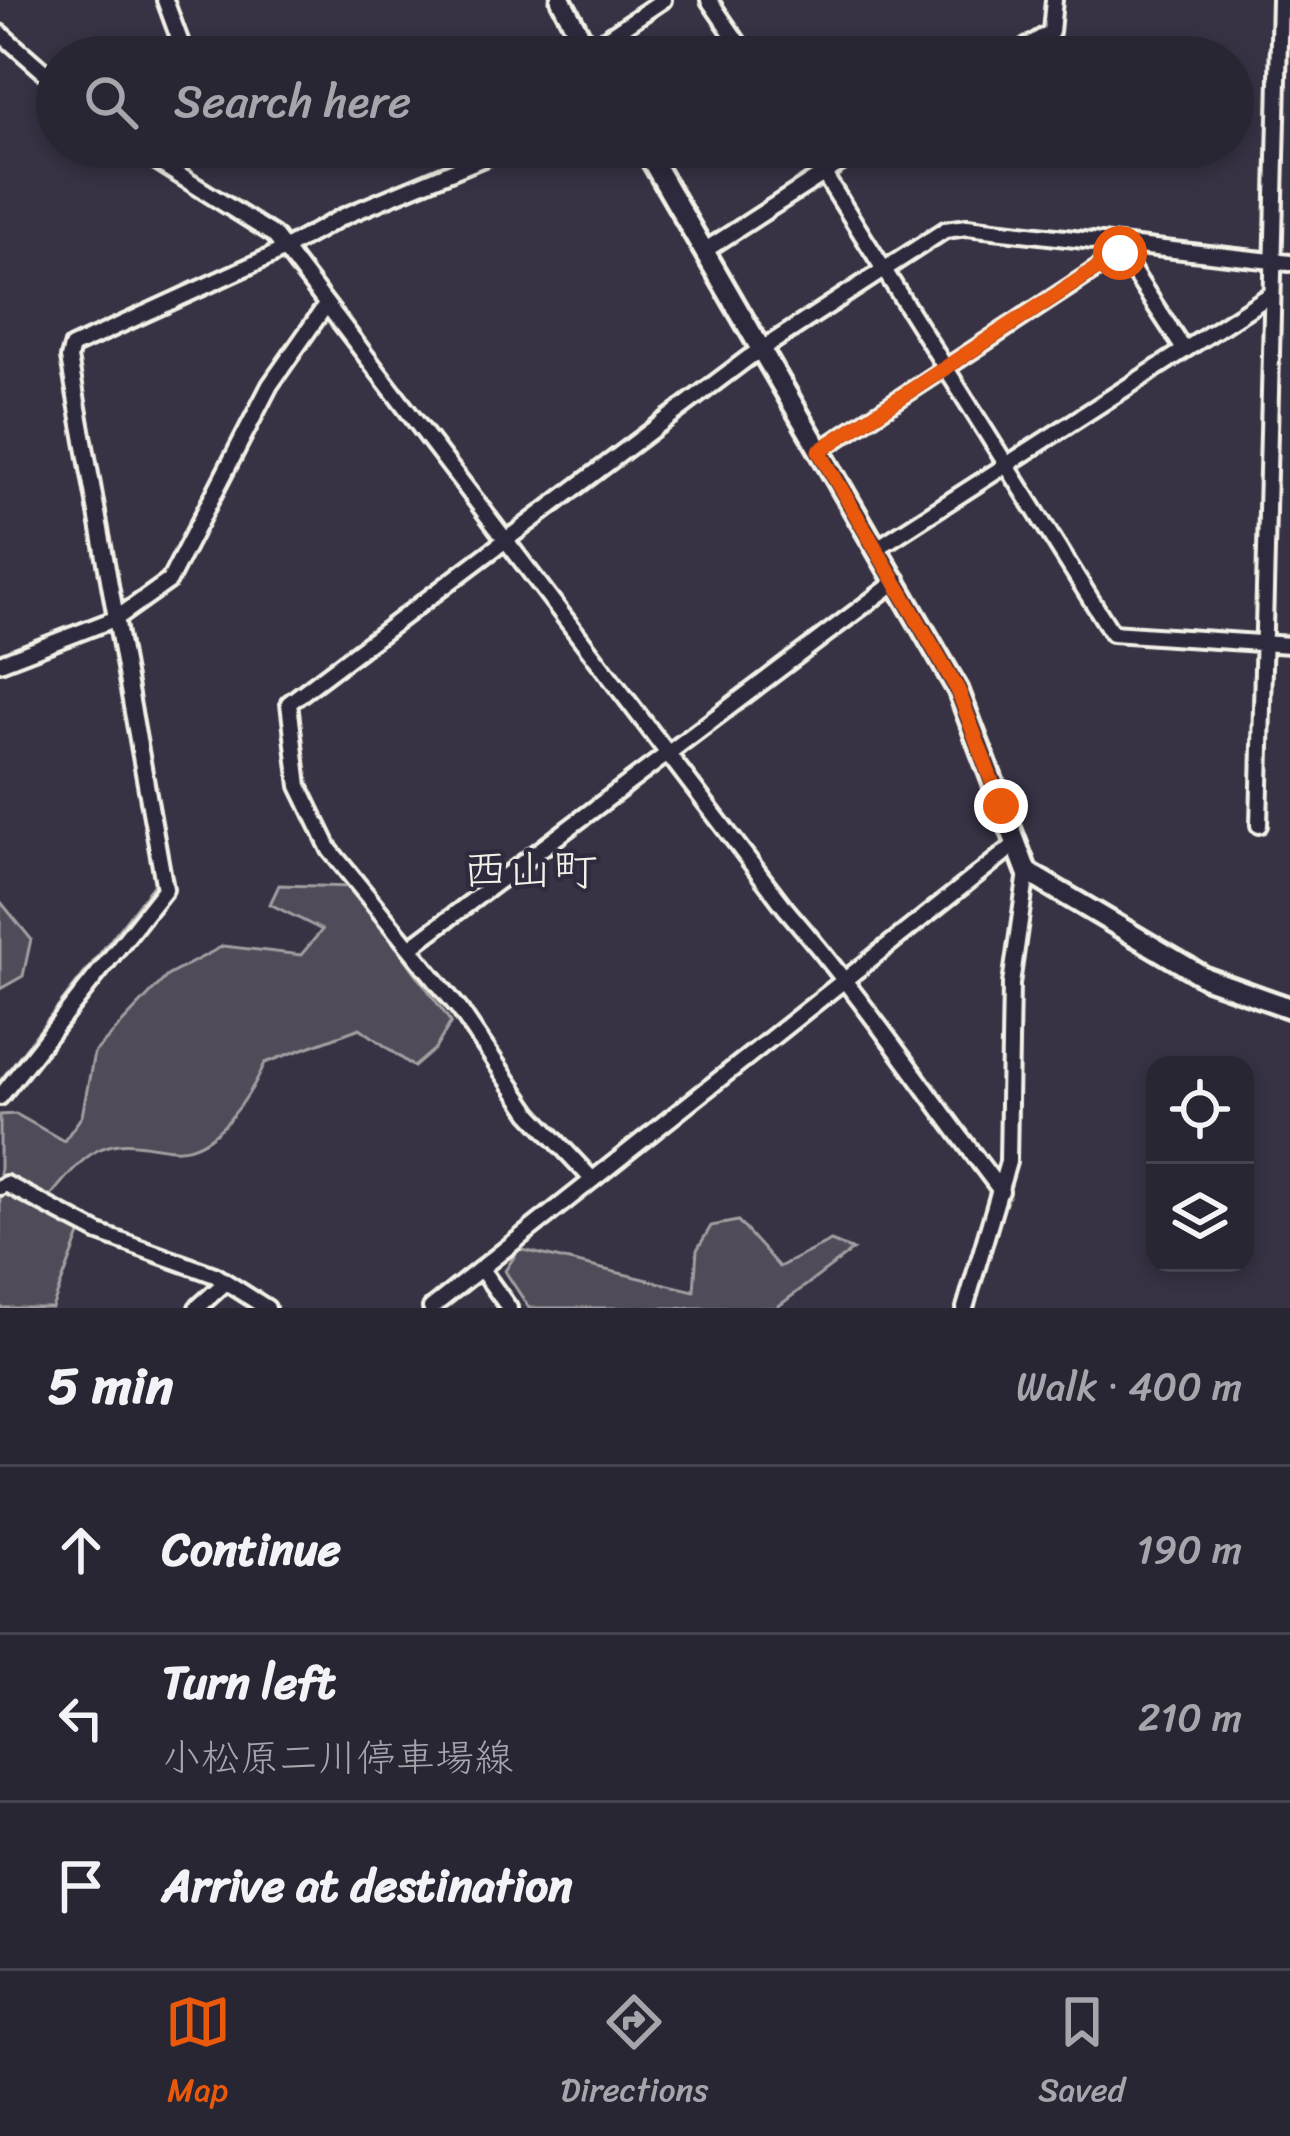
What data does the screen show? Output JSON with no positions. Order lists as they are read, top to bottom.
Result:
{
  "districts": ["西山町"],
  "page": {
    "search": "Search here",
    "heading": ["5 min", "Walk · 400 m"],
    "list": [
      ["Continue", "190 m"],
      ["Turn left", "小松原二川停車場線", "210 m"],
      "Arrive at destination"
    ],
    "nav": ["Map", "Directions", "Saved"]
  }
}
